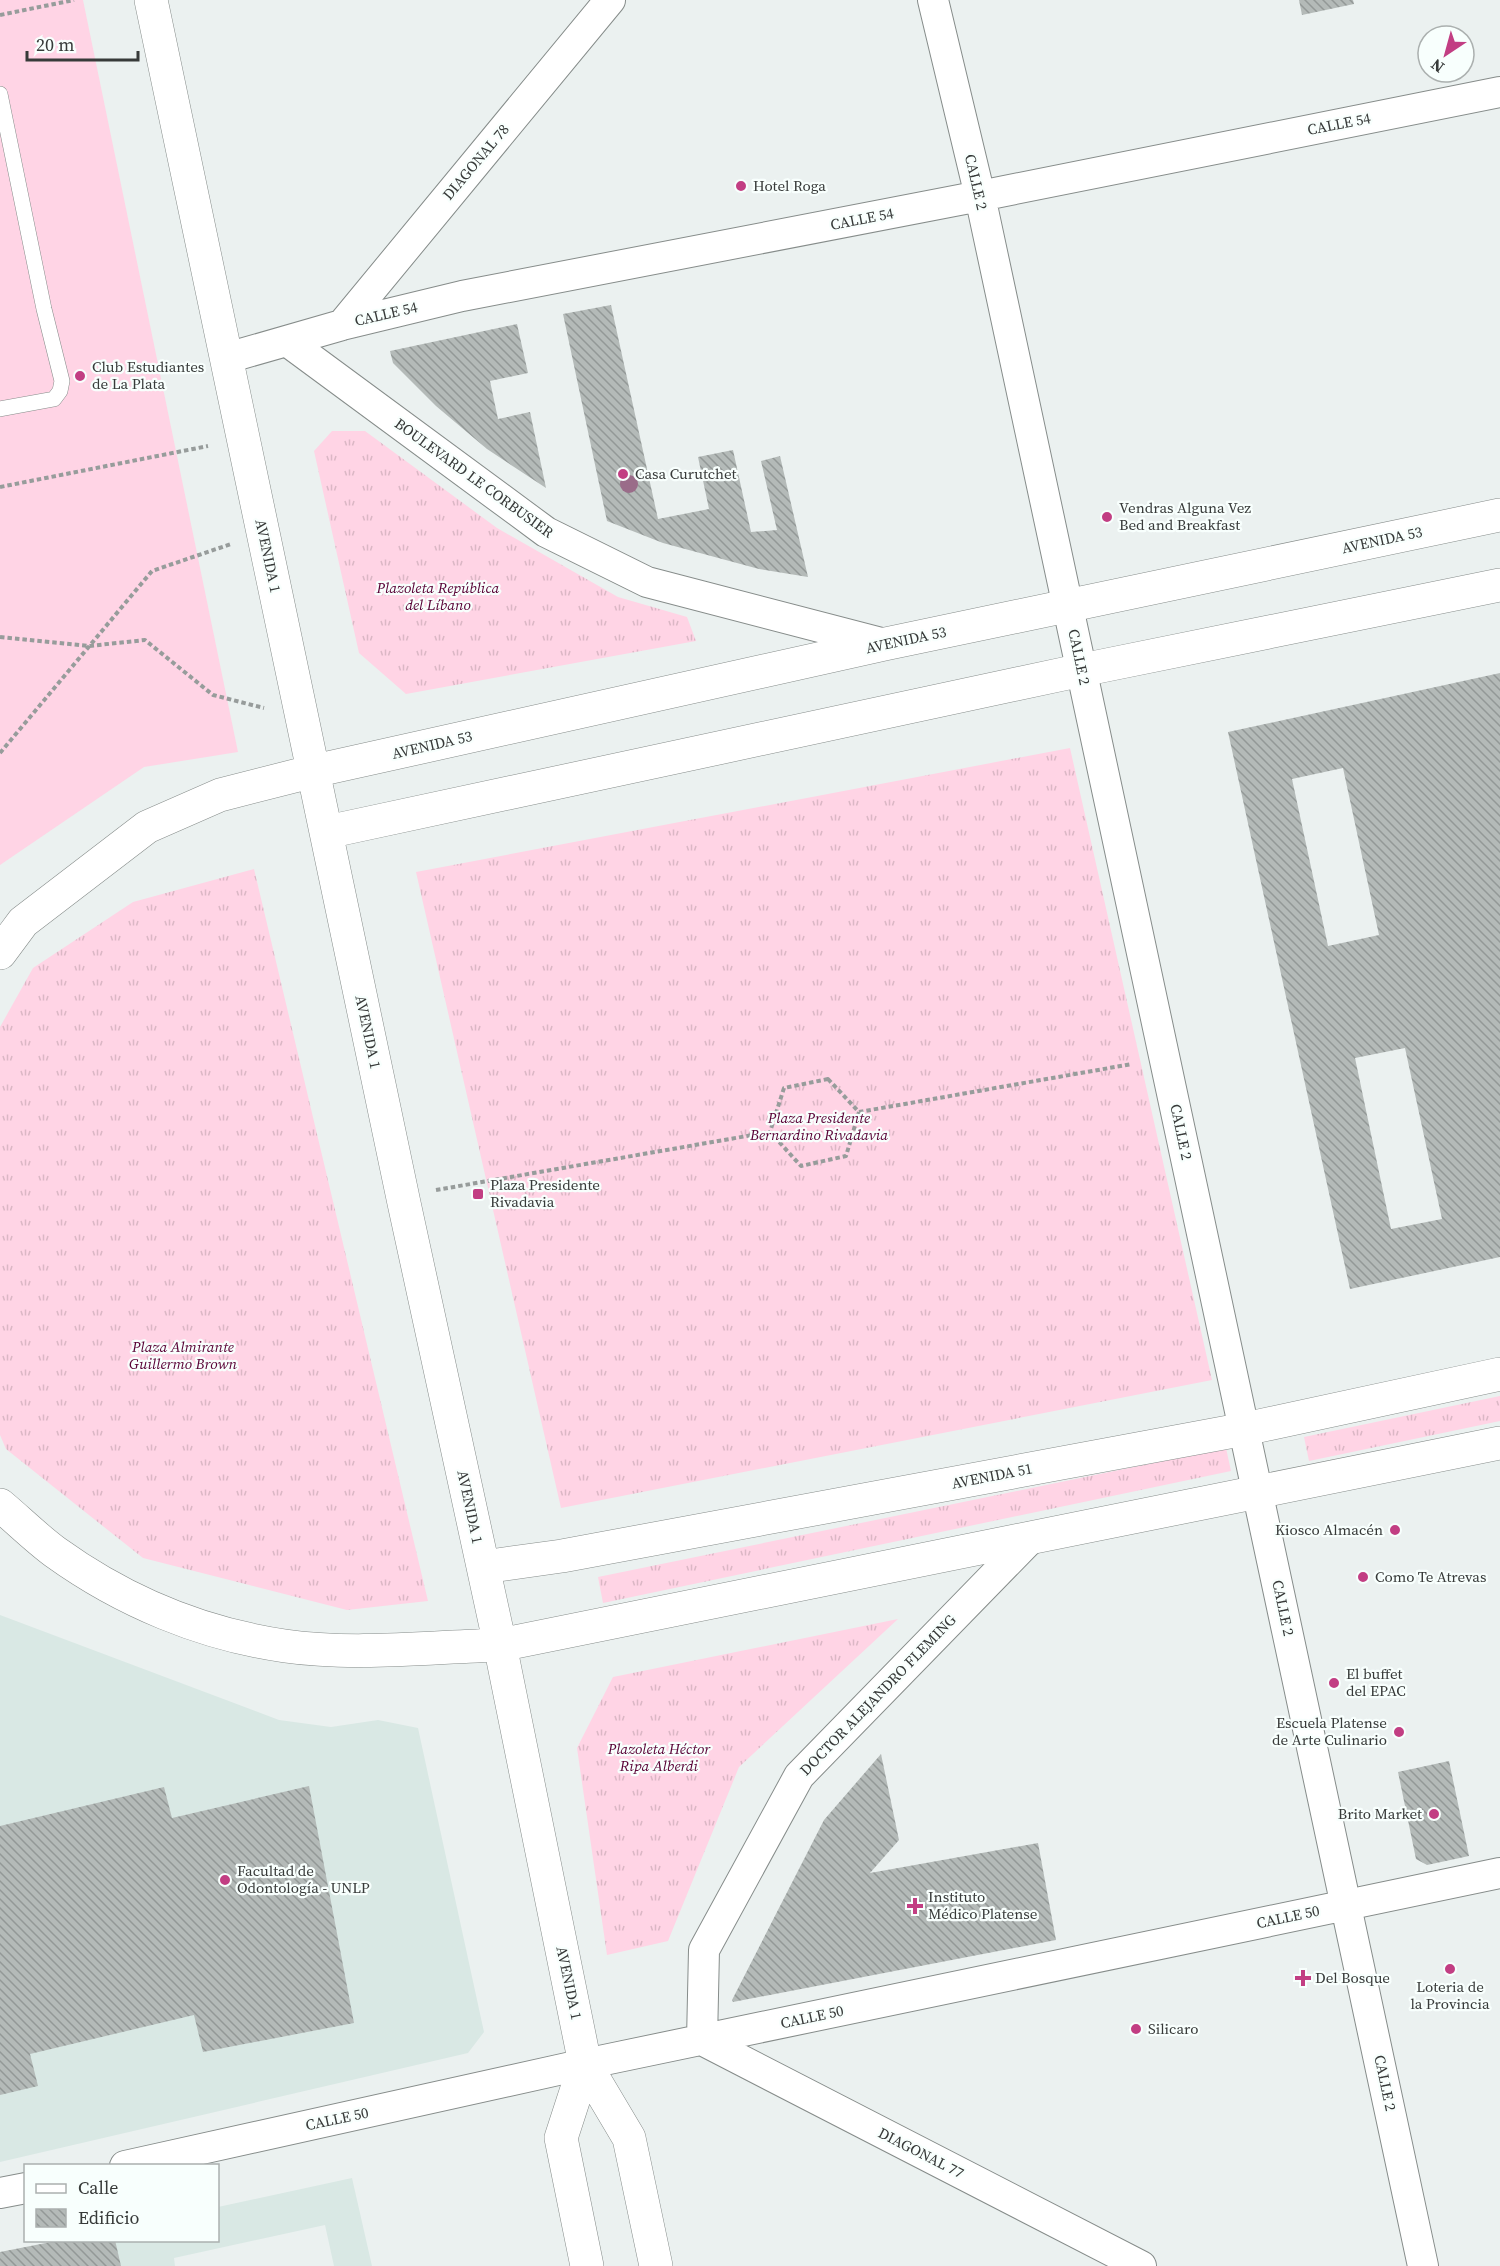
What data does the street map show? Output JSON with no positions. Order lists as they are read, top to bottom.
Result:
{
  "streets": {
    "street": [
      "CALLE 54",
      "DIAGONAL 78",
      "CALLE 2",
      "BOULEVARD LE CORBUSIER",
      "AVENIDA 53",
      "AVENIDA 1",
      "AVENIDA 51",
      "DOCTOR ALEJANDRO FLEMING",
      "CALLE 50",
      "DIAGONAL 77"
    ]
  },
  "crossings": [
    ["CALLE 54", "DIAGONAL 78"],
    ["CALLE 54", "CALLE 2"],
    ["CALLE 54", "BOULEVARD LE CORBUSIER"],
    ["CALLE 54", "AVENIDA 1"],
    ["CALLE 2", "AVENIDA 53"],
    ["CALLE 2", "AVENIDA 51"],
    ["CALLE 2", "CALLE 50"],
    ["BOULEVARD LE CORBUSIER", "AVENIDA 53"],
    ["AVENIDA 53", "AVENIDA 1"],
    ["AVENIDA 1", "AVENIDA 51"],
    ["AVENIDA 1", "CALLE 50"],
    ["DOCTOR ALEJANDRO FLEMING", "CALLE 50"],
    ["DOCTOR ALEJANDRO FLEMING", "DIAGONAL 77"],
    ["CALLE 50", "DIAGONAL 77"]
  ],
  "parks": [
    "Plazoleta República del Líbano",
    "Plaza Presidente Bernardino Rivadavia",
    "Plaza Almirante Guillermo Brown",
    "Plazoleta Héctor Ripa Alberdi"
  ],
  "places": {
    "other": [
      "Hotel Roga",
      "Club Estudiantes de La Plata",
      "Casa Curutchet",
      "Vendras Alguna Vez Bed and Breakfast",
      "Kiosco Almacén",
      "Como Te Atrevas",
      "El buffet del EPAC",
      "Escuela Platense de Arte Culinario",
      "Brito Market",
      "Facultad de Odontología - UNLP",
      "Loteria de la Provincia",
      "Silicaro"
    ],
    "transit": ["Plaza Presidente Rivadavia"],
    "health": ["Instituto Médico Platense", "Del Bosque"]
  },
  "legend": ["Calle", "Edificio"],
  "scale_bar": "20 m",
  "north": "bottom left"
}
